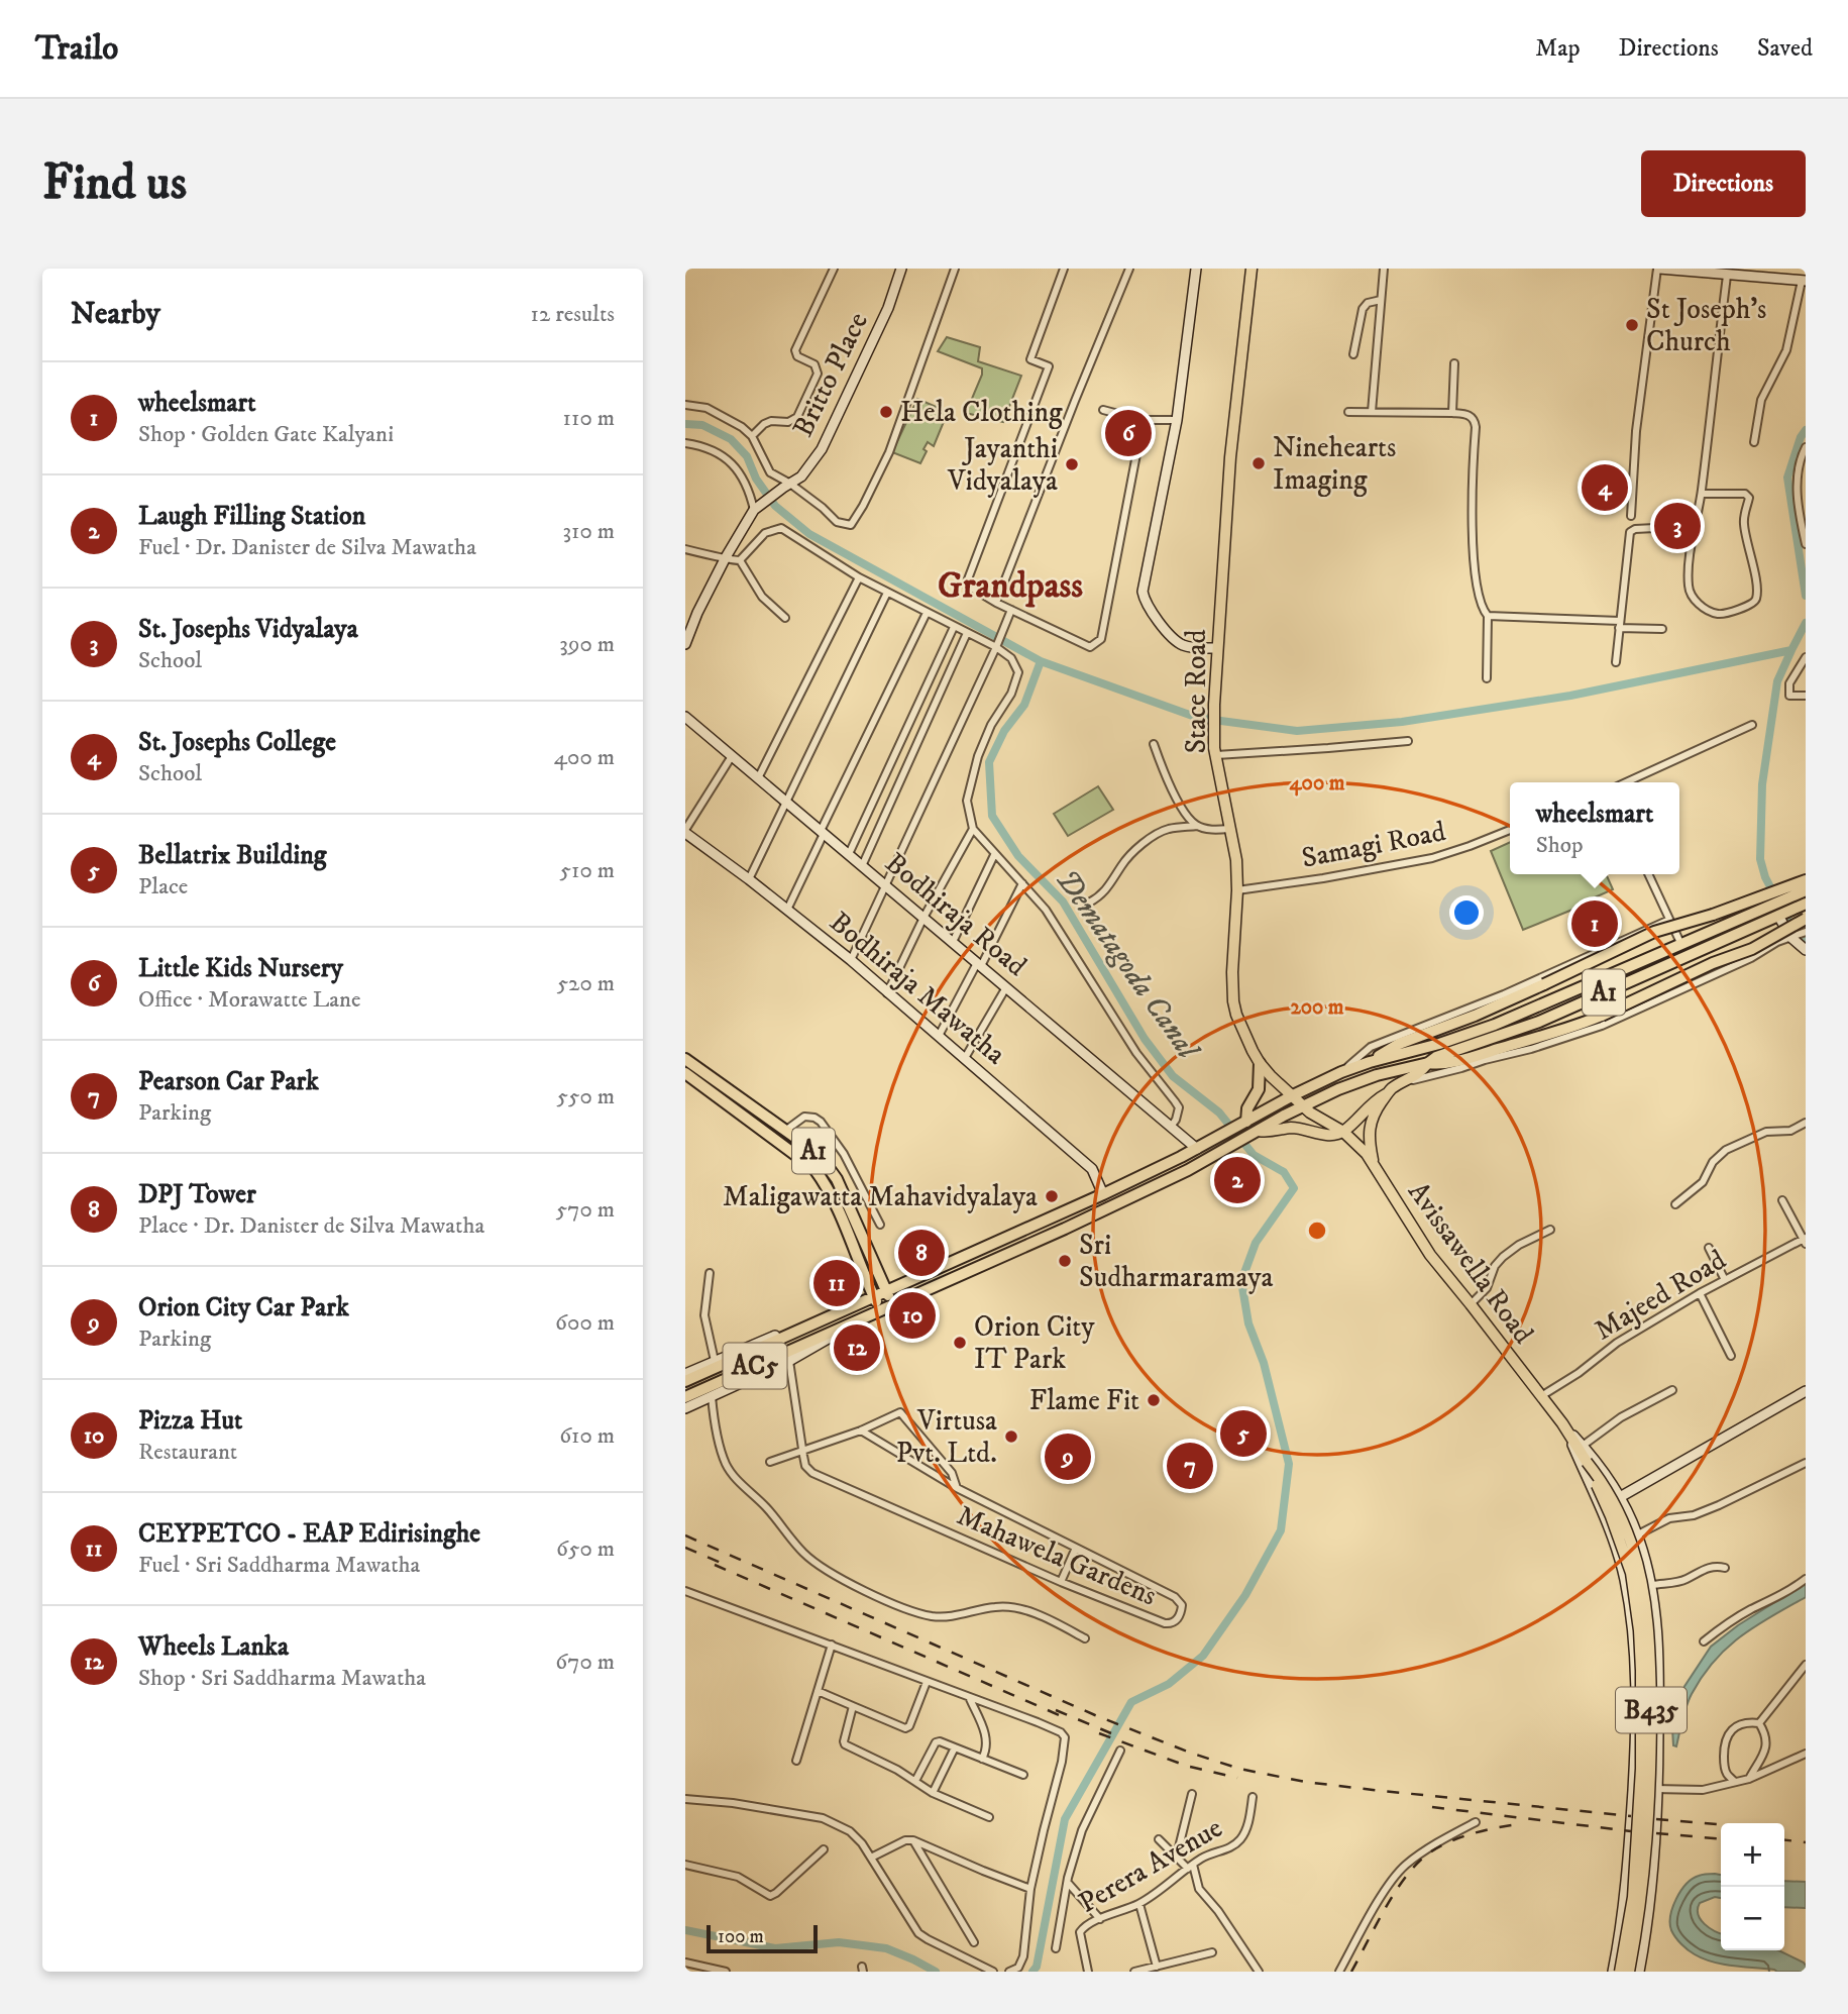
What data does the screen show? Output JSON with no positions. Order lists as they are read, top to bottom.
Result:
{
  "streets": {
    "highway": ["A1", "AC5"],
    "main road": ["Stace Road", "Avissawella Road", "B435"],
    "street": [
      "Britto Place",
      "Samagi Road",
      "Bodhiraja Road",
      "Bodhiraja Mawatha",
      "Majeed Road",
      "Mahawela Gardens",
      "Perera Avenue"
    ]
  },
  "crossings": [
    ["Stace Road", "Samagi Road"],
    ["Stace Road", "A1"],
    ["Stace Road", "Avissawella Road"],
    ["Bodhiraja Road", "A1"],
    ["Bodhiraja Mawatha", "A1"],
    ["A1", "Avissawella Road"],
    ["A1", "AC5"],
    ["Avissawella Road", "Majeed Road"],
    ["Avissawella Road", "B435"]
  ],
  "districts": ["Grandpass"],
  "water": ["Dematagoda Canal"],
  "places": [
    "St Joseph's Church",
    "Hela Clothing",
    "Ninehearts Imaging",
    "Jayanthi Vidyalaya",
    "Maligawatta Mahavidyalaya",
    "Sri Sudharmaramaya",
    "Orion City IT Park",
    "Flame Fit",
    "Virtusa Pvt. Ltd."
  ],
  "scale_bar": "100 m",
  "page": {
    "header": "Trailo",
    "nav": ["Map", "Directions", "Saved"],
    "buttons": "Directions",
    "title": "Find us",
    "heading": ["Nearby", "12 results"],
    "list": [
      {
        "mark": "1",
        "name": "wheelsmart",
        "note": "Shop · Golden Gate Kalyani",
        "value": "110 m"
      },
      {
        "mark": "2",
        "name": "Laugh Filling Station",
        "note": "Fuel · Dr. Danister de Silva Mawatha",
        "value": "310 m"
      },
      {
        "mark": "3",
        "name": "St. Josephs Vidyalaya",
        "note": "School",
        "value": "390 m"
      },
      {
        "mark": "4",
        "name": "St. Josephs College",
        "note": "School",
        "value": "400 m"
      },
      {
        "mark": "5",
        "name": "Bellatrix Building",
        "note": "Place",
        "value": "510 m"
      },
      {
        "mark": "6",
        "name": "Little Kids Nursery",
        "note": "Office · Morawatte Lane",
        "value": "520 m"
      },
      {
        "mark": "7",
        "name": "Pearson Car Park",
        "note": "Parking",
        "value": "550 m"
      },
      {
        "mark": "8",
        "name": "DPJ Tower",
        "note": "Place · Dr. Danister de Silva Mawatha",
        "value": "570 m"
      },
      {
        "mark": "9",
        "name": "Orion City Car Park",
        "note": "Parking",
        "value": "600 m"
      },
      {
        "mark": "10",
        "name": "Pizza Hut",
        "note": "Restaurant",
        "value": "610 m"
      },
      {
        "mark": "11",
        "name": "CEYPETCO - EAP Edirisinghe",
        "note": "Fuel · Sri Saddharma Mawatha",
        "value": "650 m"
      },
      {
        "mark": "12",
        "name": "Wheels Lanka",
        "note": "Shop · Sri Saddharma Mawatha",
        "value": "670 m"
      }
    ],
    "pins": [
      "6",
      "4",
      "3",
      "1",
      "2",
      "8",
      "11",
      "10",
      "12",
      "5",
      "9",
      "7"
    ],
    "popup": ["wheelsmart", "Shop"],
    "map_buttons": ["+", "−"],
    "scale": "100 m"
  },
  "rings": ["400 m", "200 m"]
}
